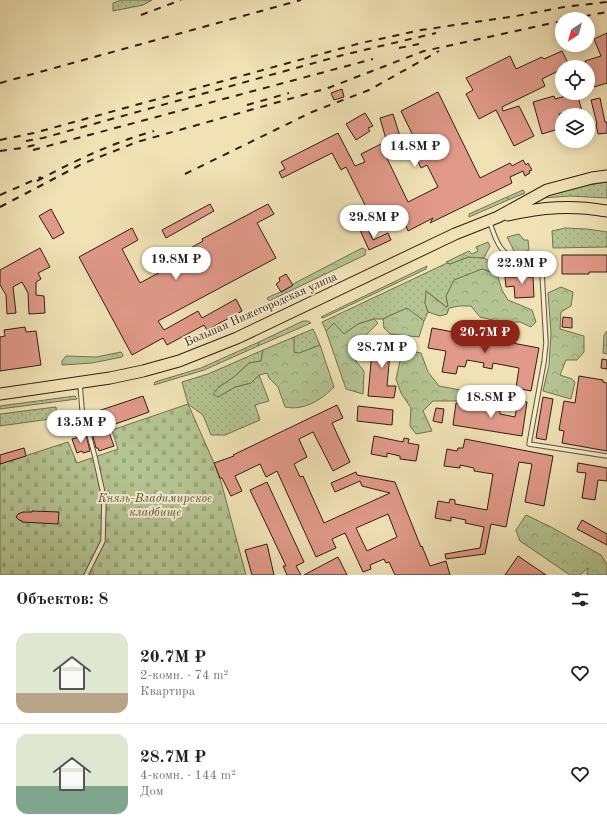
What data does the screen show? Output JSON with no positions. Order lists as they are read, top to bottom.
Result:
{
  "streets": {
    "main road": ["Большая Нижегородская улица"]
  },
  "parks": ["Князь-Владимирское кладбище"],
  "north": "bottom left",
  "page": {
    "price": [
      "14.8M ₽",
      "29.8M ₽",
      "19.8M ₽",
      "22.9M ₽",
      "20.7M ₽",
      "28.7M ₽",
      "18.8M ₽",
      "13.5M ₽"
    ],
    "heading": "Объектов: 8",
    "list": [
      {
        "name": "20.7M ₽",
        "note": "2-комн. · 74 m² · Квартира"
      },
      {
        "name": "28.7M ₽",
        "note": "4-комн. · 144 m² · Дом"
      }
    ]
  }
}
